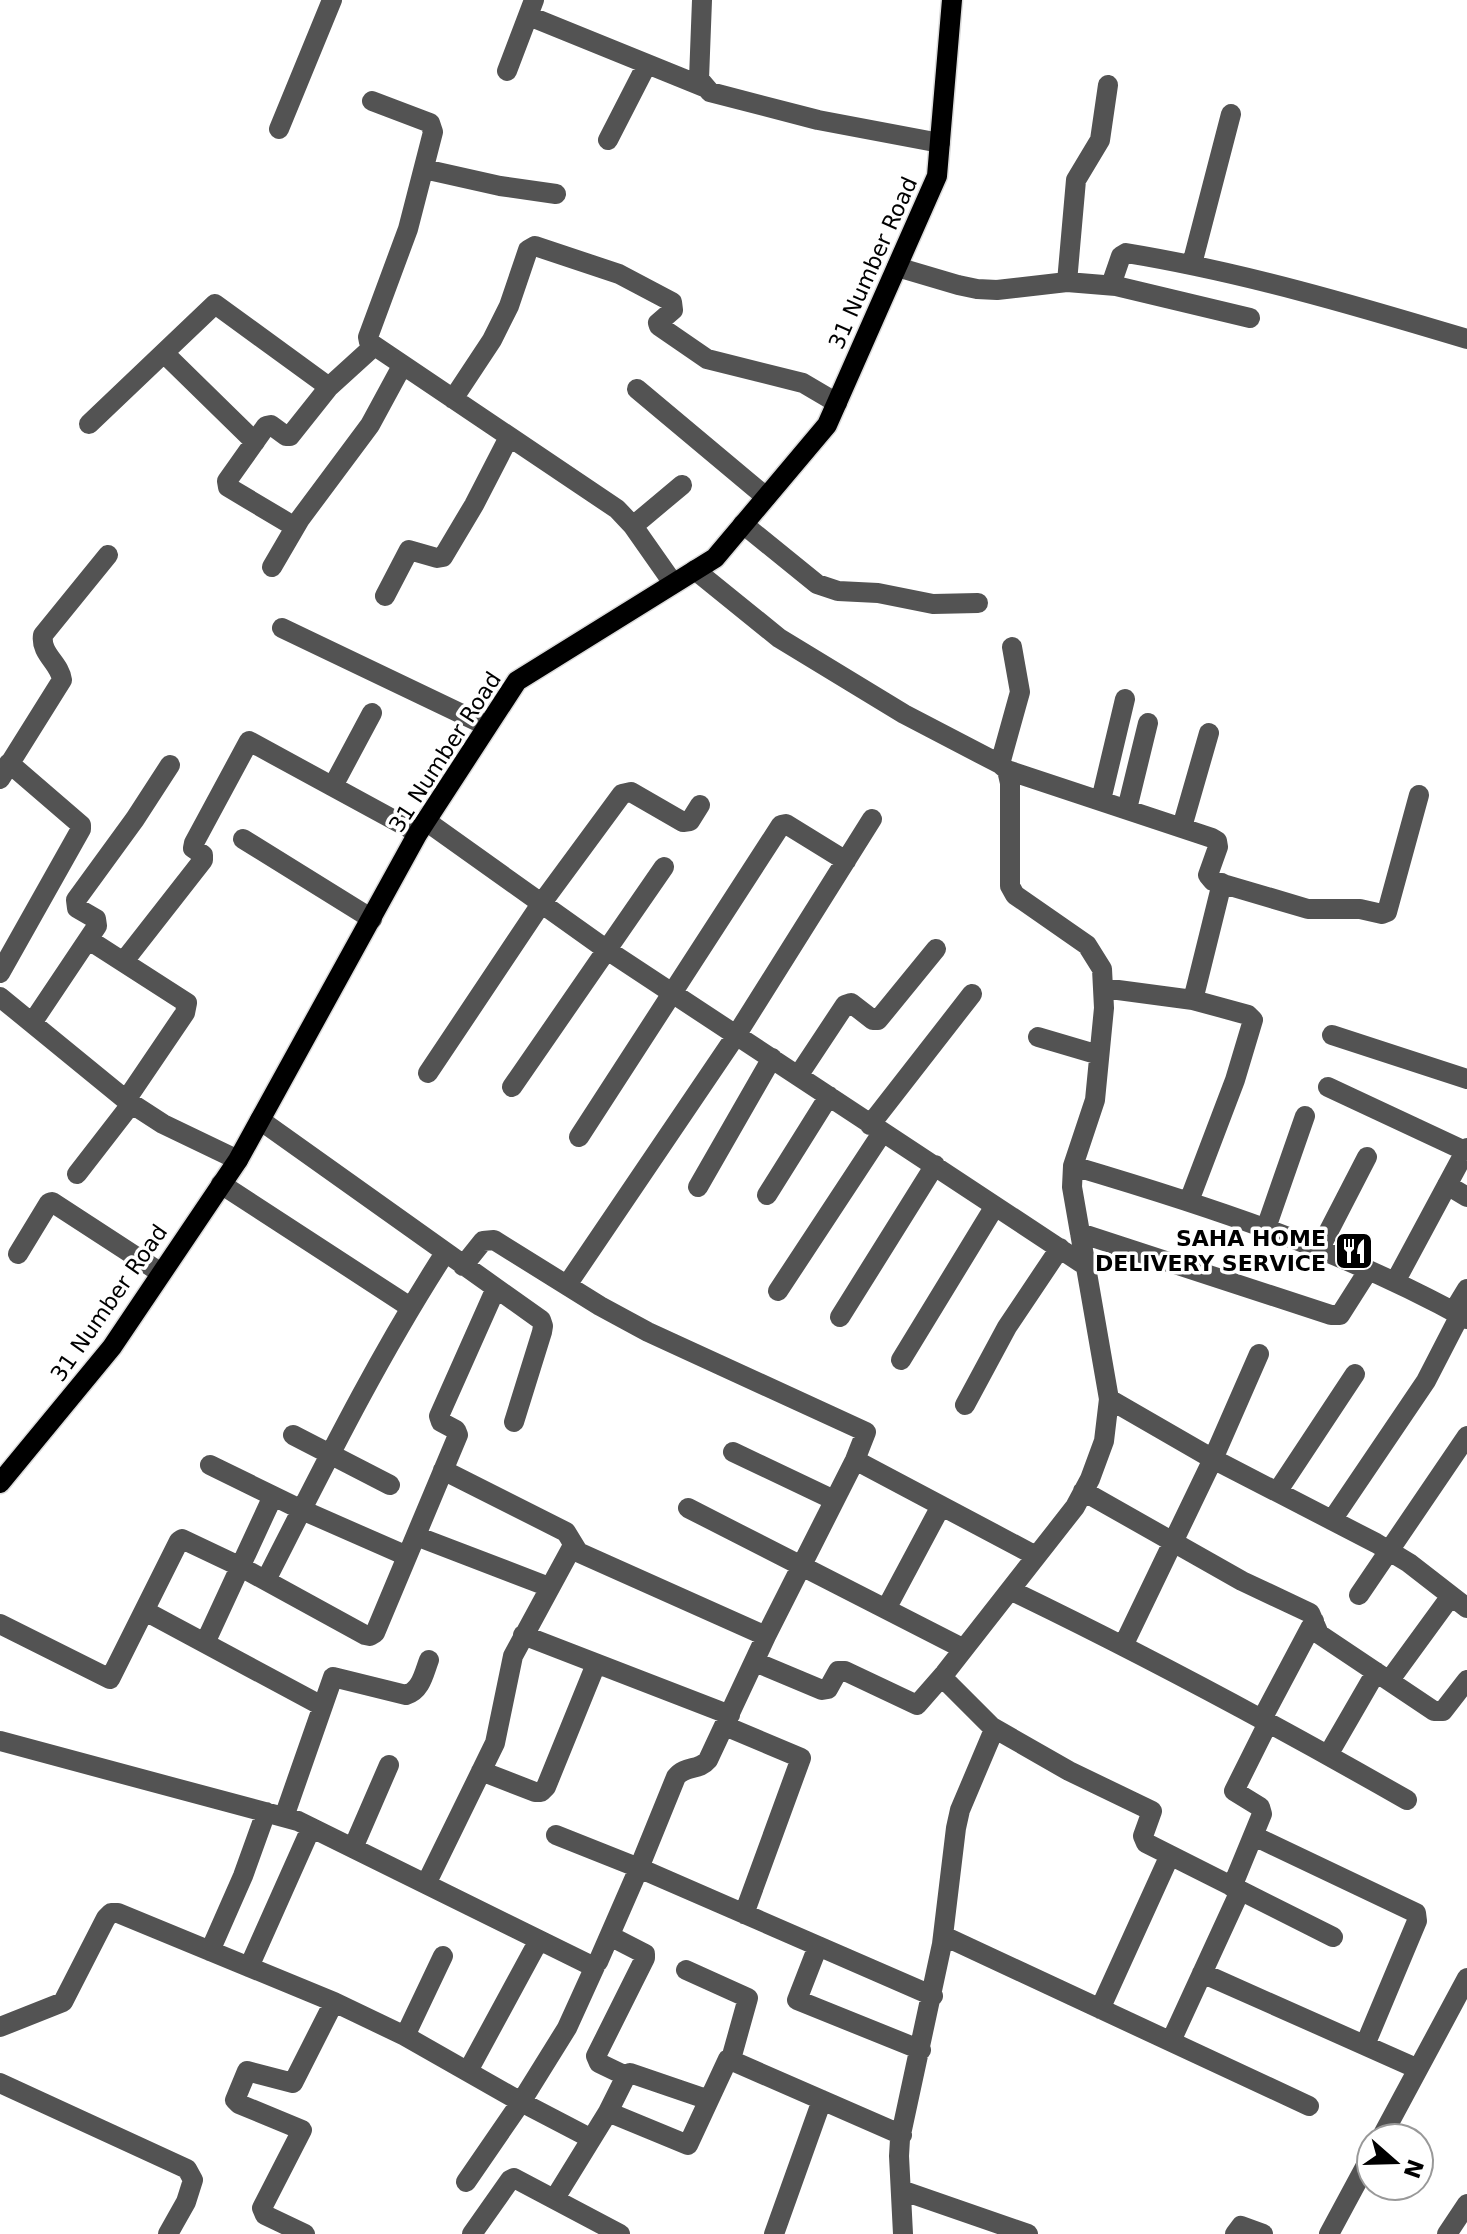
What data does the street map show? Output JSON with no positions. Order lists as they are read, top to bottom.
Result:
{
  "streets": {
    "main road": ["31 Number Road"]
  },
  "places": {
    "restaurant": ["SAHA HOME DELIVERY SERVICE"]
  },
  "north": "right"
}
